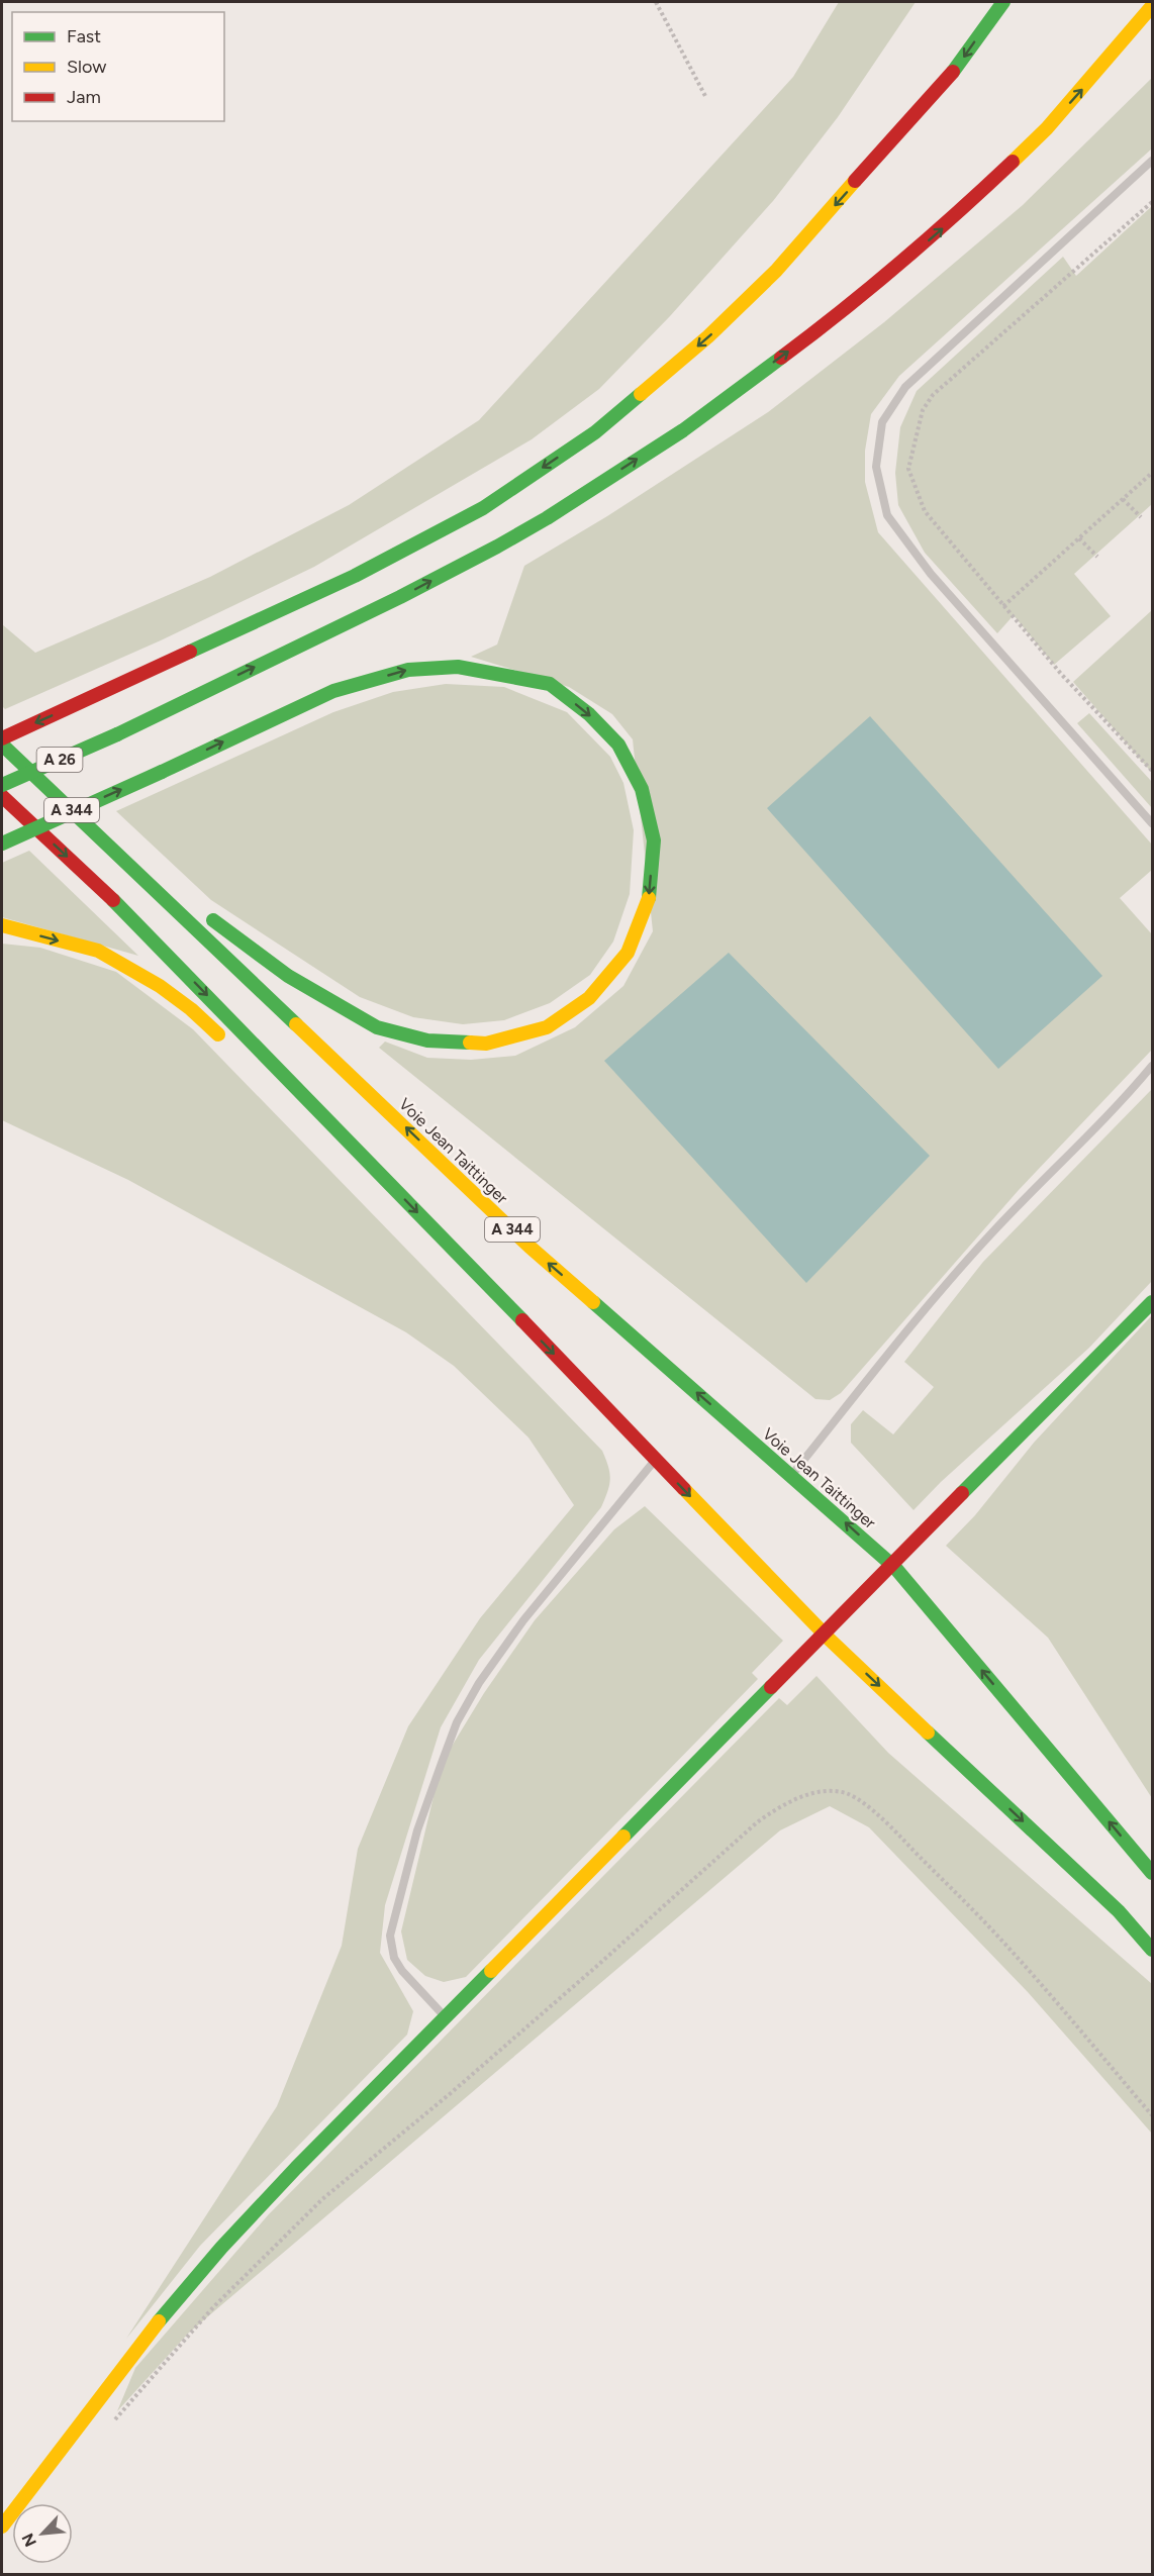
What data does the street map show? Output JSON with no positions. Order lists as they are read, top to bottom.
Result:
{
  "streets": {
    "main road": ["A 26", "A 344", "Voie Jean Taittinger"]
  },
  "legend": ["Fast", "Slow", "Jam"],
  "north": "bottom left"
}
